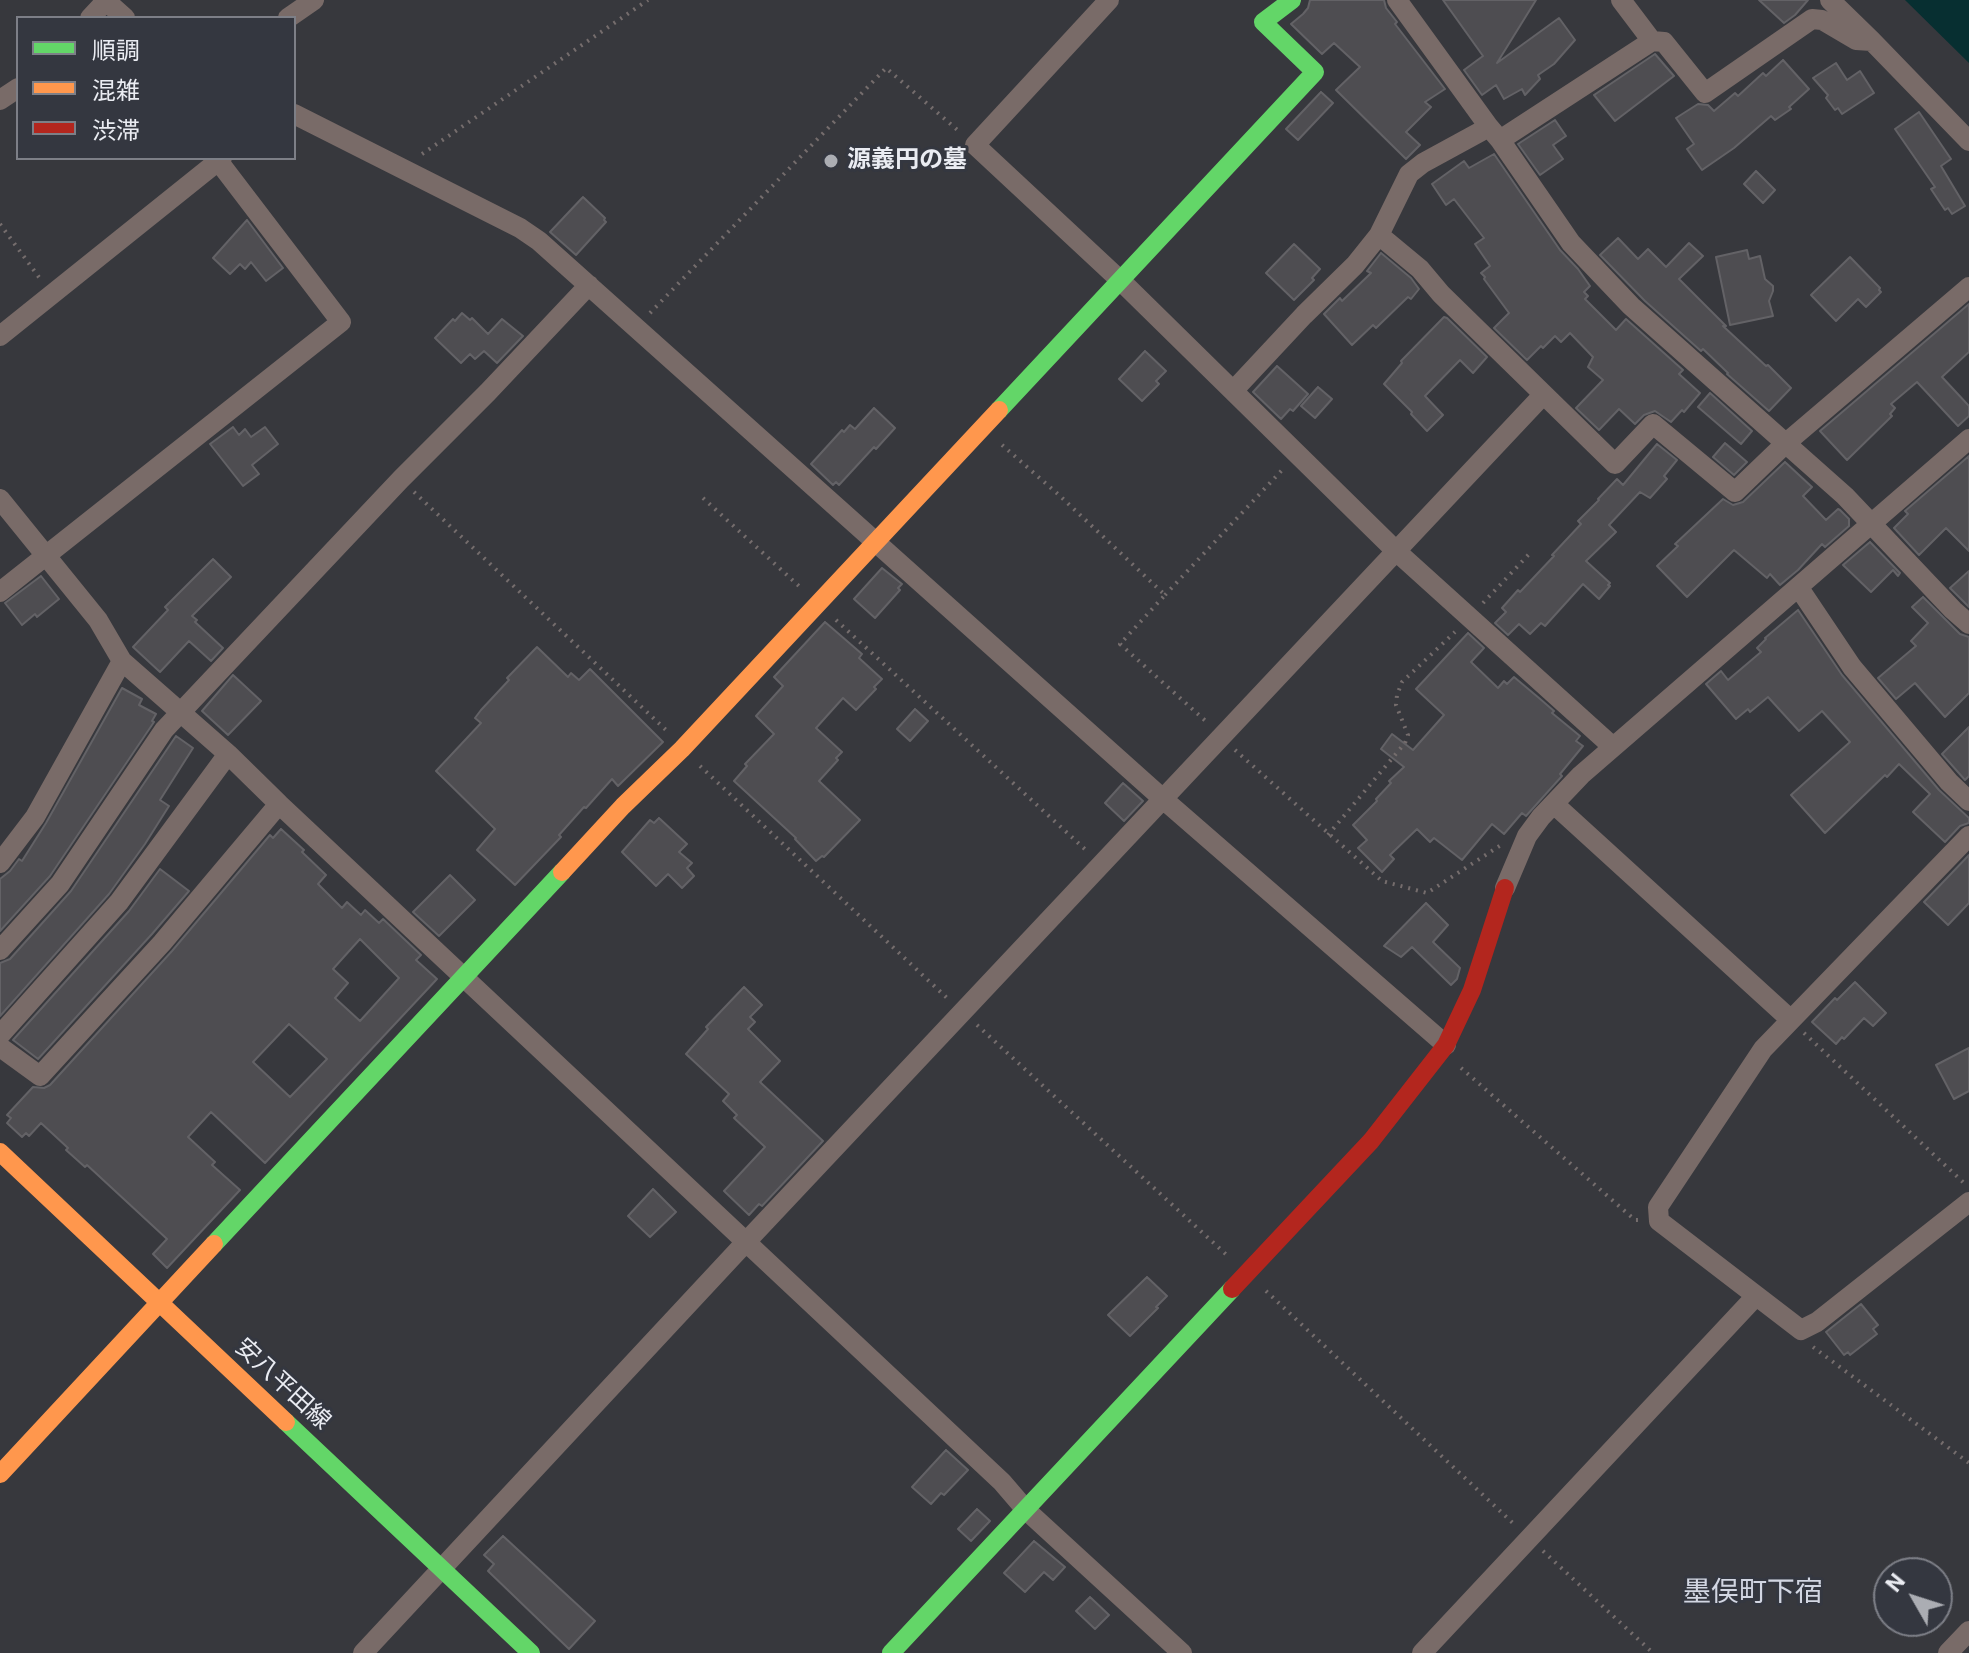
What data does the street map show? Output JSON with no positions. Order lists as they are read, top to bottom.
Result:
{
  "streets": {
    "street": ["安八平田線"]
  },
  "districts": ["墨俣町下宿"],
  "places": ["源義円の墓"],
  "legend": ["順調", "混雑", "渋滞"],
  "north": "top left"
}
